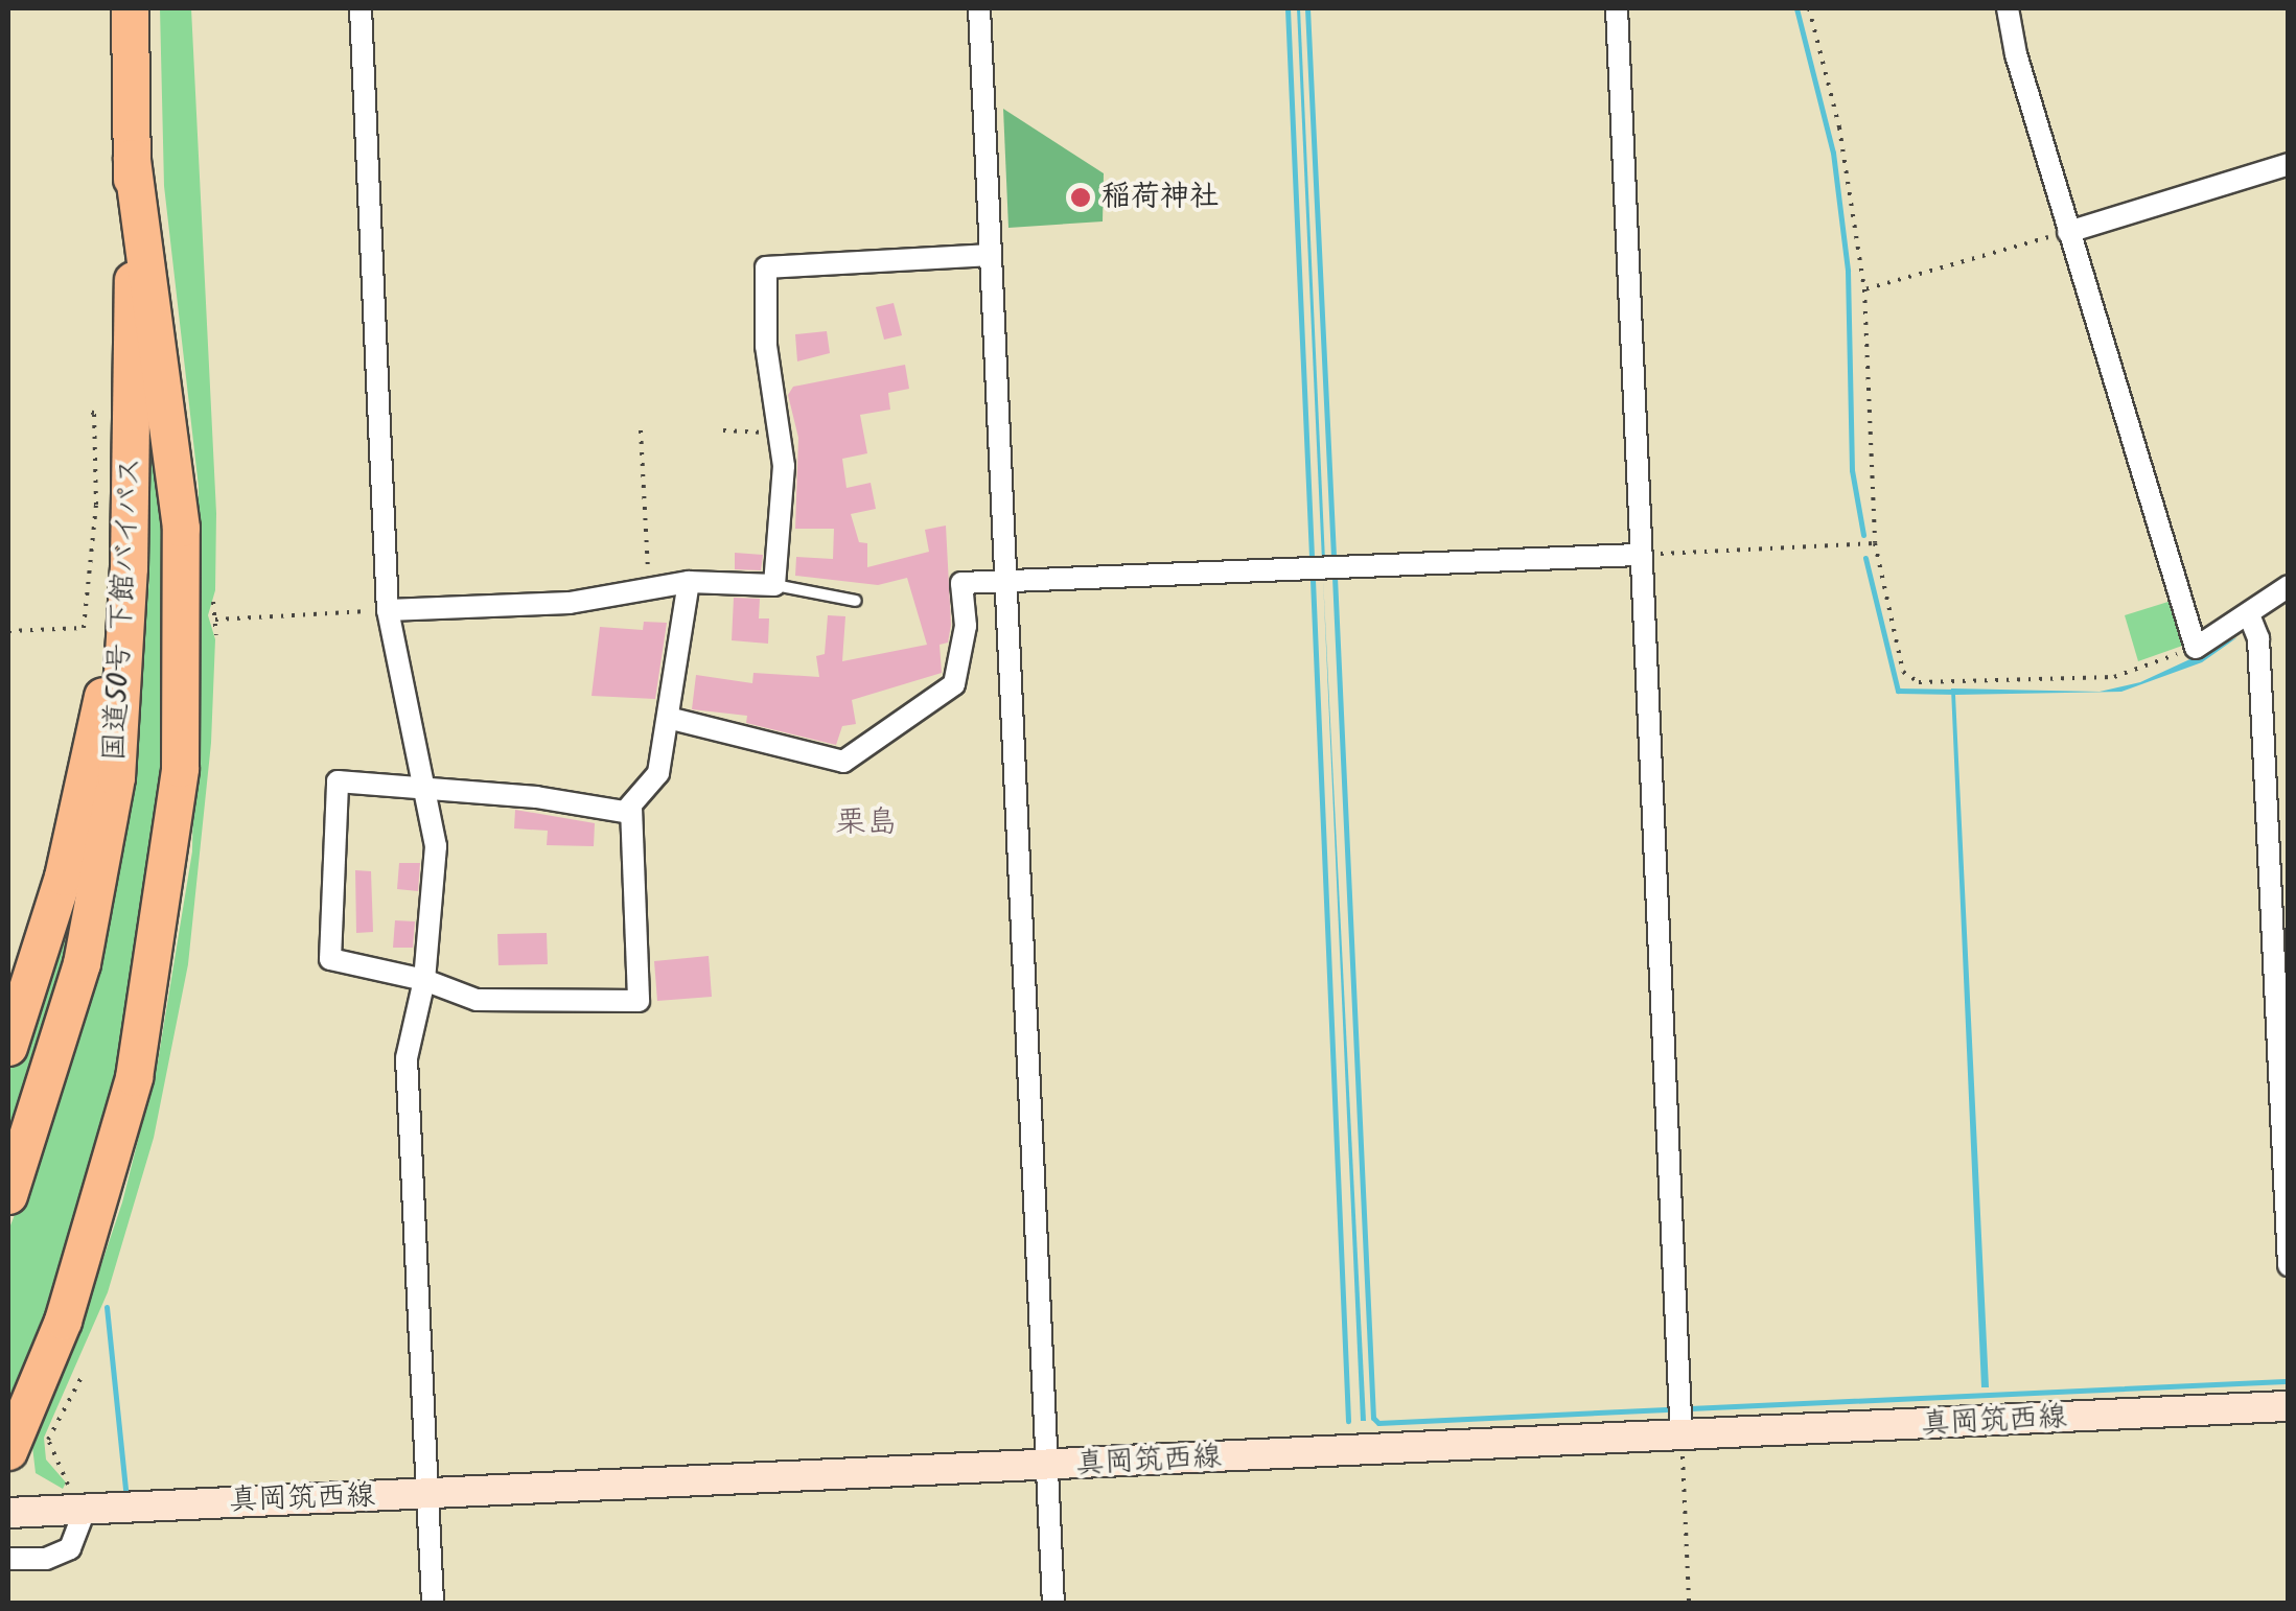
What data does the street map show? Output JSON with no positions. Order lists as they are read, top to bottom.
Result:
{
  "streets": {
    "highway": ["国道50号 下館バイパス"],
    "main road": ["真岡筑西線"]
  },
  "districts": ["栗島"],
  "places": ["稲荷神社"]
}
